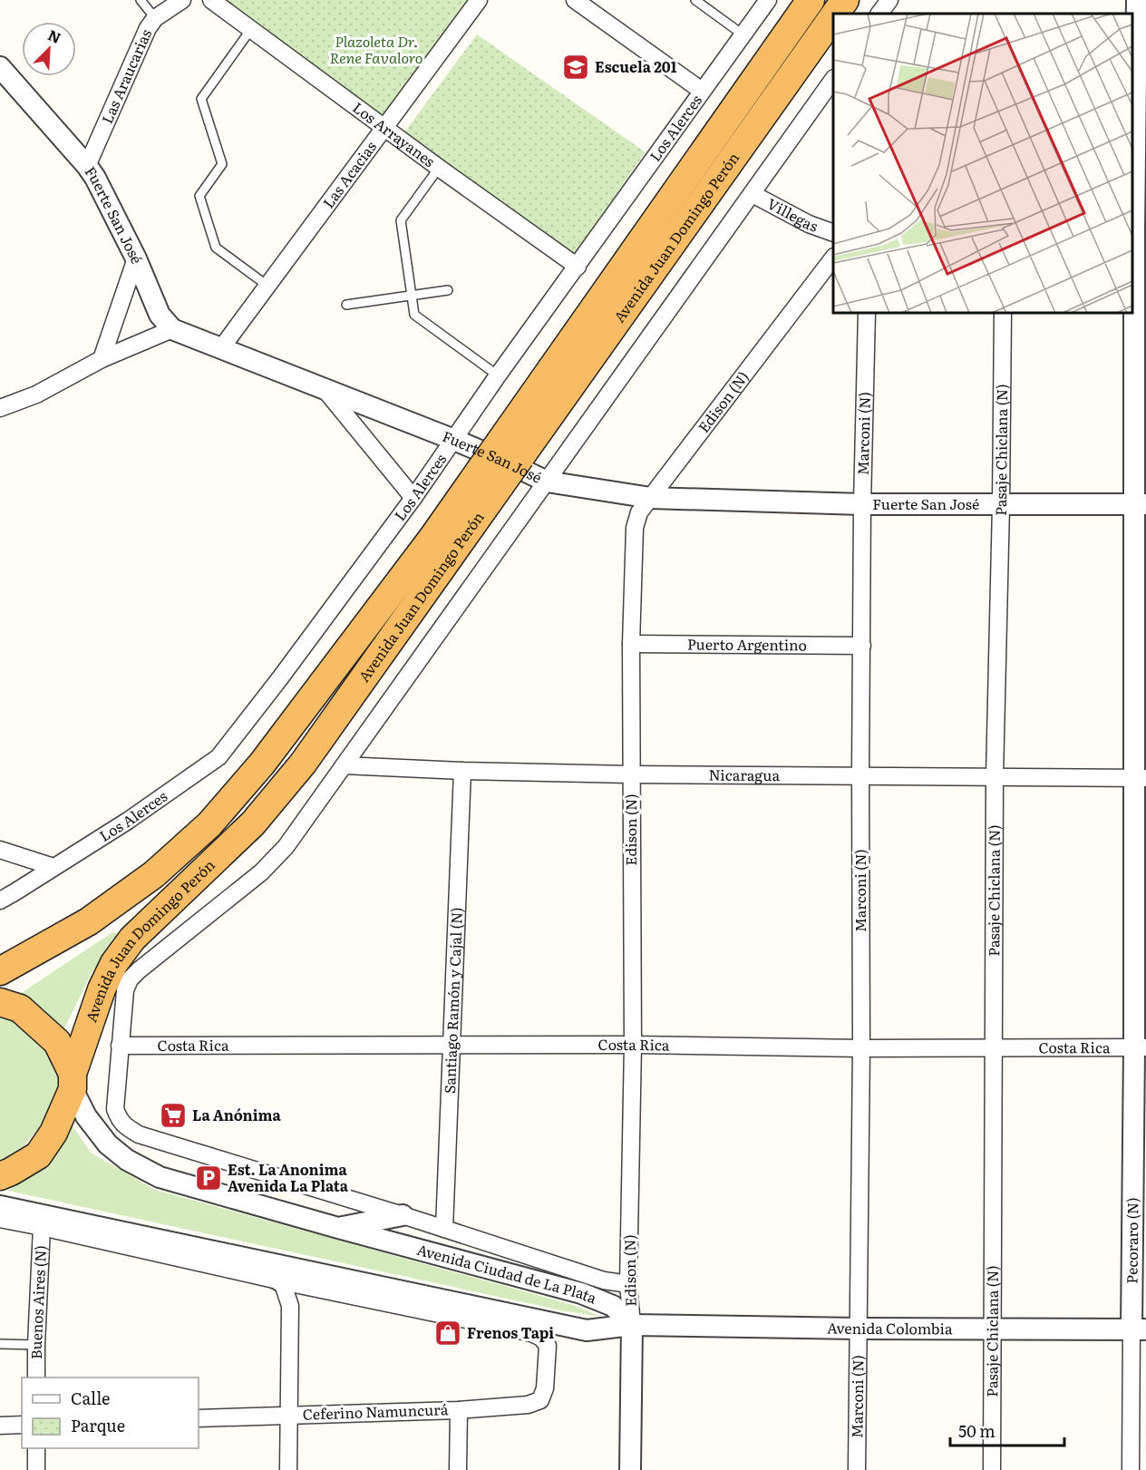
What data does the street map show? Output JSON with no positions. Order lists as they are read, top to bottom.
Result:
{
  "streets": {
    "highway": ["Avenida Juan Domingo Perón"],
    "street": [
      "Las Araucarias",
      "Los Alerces",
      "Los Arrayanes",
      "Las Acacias",
      "Villegas",
      "Fuerte San José",
      "Edison (N)",
      "Marconi (N)",
      "Pasaje Chiclana (N)",
      "Puerto Argentino",
      "Nicaragua",
      "Santiago Ramón y Cajal (N)",
      "Costa Rica",
      "Pecoraro (N)",
      "Avenida Ciudad de La Plata",
      "Buenos Aires (N)",
      "Avenida Colombia",
      "Ceferino Namuncurá"
    ]
  },
  "crossings": [
    ["Las Araucarias", "Fuerte San José"],
    ["Los Alerces", "Los Arrayanes"],
    ["Los Alerces", "Fuerte San José"],
    ["Los Arrayanes", "Las Acacias"],
    ["Las Acacias", "Fuerte San José"],
    ["Villegas", "Avenida Juan Domingo Perón"],
    ["Fuerte San José", "Avenida Juan Domingo Perón"],
    ["Fuerte San José", "Edison (N)"],
    ["Fuerte San José", "Marconi (N)"],
    ["Fuerte San José", "Pasaje Chiclana (N)"],
    ["Fuerte San José", "Pecoraro (N)"],
    ["Avenida Juan Domingo Perón", "Nicaragua"],
    ["Avenida Juan Domingo Perón", "Costa Rica"],
    ["Avenida Juan Domingo Perón", "Avenida Ciudad de La Plata"],
    ["Edison (N)", "Puerto Argentino"],
    ["Edison (N)", "Nicaragua"],
    ["Edison (N)", "Costa Rica"],
    ["Edison (N)", "Avenida Ciudad de La Plata"],
    ["Edison (N)", "Avenida Colombia"],
    ["Marconi (N)", "Puerto Argentino"],
    ["Marconi (N)", "Nicaragua"],
    ["Marconi (N)", "Costa Rica"],
    ["Marconi (N)", "Avenida Colombia"],
    ["Pasaje Chiclana (N)", "Nicaragua"],
    ["Pasaje Chiclana (N)", "Costa Rica"],
    ["Pasaje Chiclana (N)", "Avenida Colombia"],
    ["Nicaragua", "Santiago Ramón y Cajal (N)"],
    ["Nicaragua", "Pecoraro (N)"],
    ["Santiago Ramón y Cajal (N)", "Costa Rica"],
    ["Santiago Ramón y Cajal (N)", "Avenida Ciudad de La Plata"],
    ["Costa Rica", "Pecoraro (N)"],
    ["Pecoraro (N)", "Avenida Colombia"],
    ["Avenida Ciudad de La Plata", "Avenida Colombia"]
  ],
  "parks": ["Plazoleta Dr. Rene Favaloro"],
  "places": {
    "school or university": ["Escuela 201"],
    "supermarket": ["La Anónima"],
    "parking": ["Est. La Anonima Avenida La Plata"],
    "shop": ["Frenos Tapi"]
  },
  "legend": ["Calle", "Parque"],
  "scale_bar": "50 m",
  "north": "top right"
}
